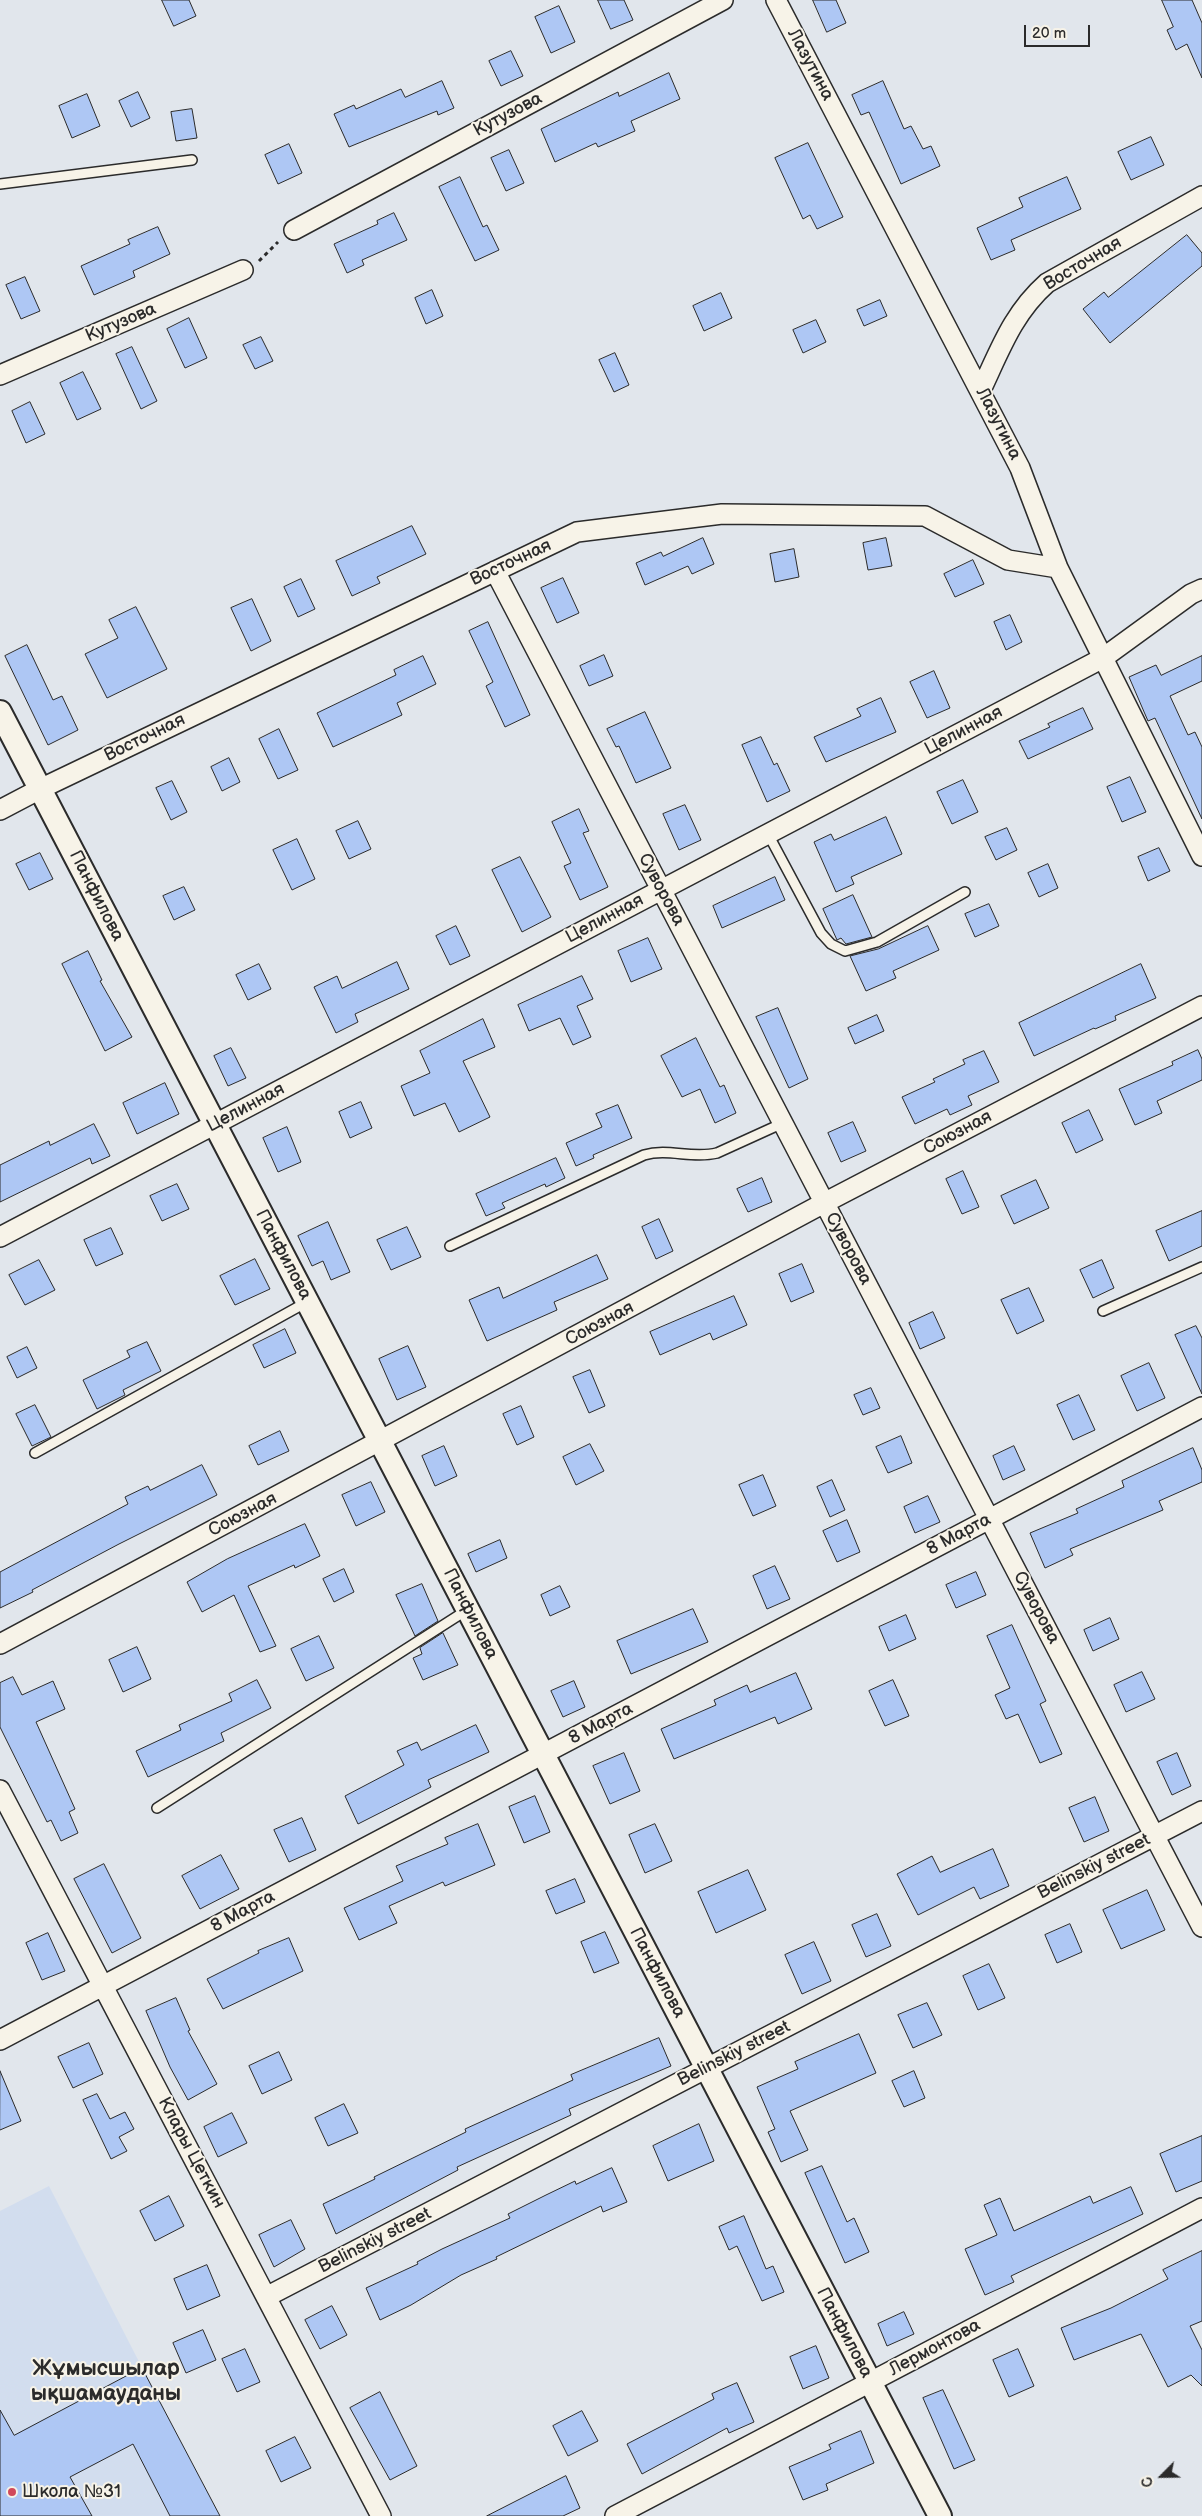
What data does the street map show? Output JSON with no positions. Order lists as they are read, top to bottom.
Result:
{
  "streets": {
    "street": [
      "Лазутина",
      "Кутузова",
      "Восточная",
      "Целинная",
      "Суворова",
      "Панфилова",
      "Союзная",
      "8 Марта",
      "Belinskiy street",
      "Клары Цеткин",
      "Лермонтова"
    ]
  },
  "crossings": [
    ["Лазутина", "Восточная"],
    ["Лазутина", "Целинная"],
    ["Восточная", "Суворова"],
    ["Восточная", "Панфилова"],
    ["Целинная", "Суворова"],
    ["Целинная", "Панфилова"],
    ["Суворова", "Союзная"],
    ["Суворова", "8 Марта"],
    ["Суворова", "Belinskiy street"],
    ["Панфилова", "Союзная"],
    ["Панфилова", "8 Марта"],
    ["Панфилова", "Belinskiy street"],
    ["Панфилова", "Лермонтова"],
    ["8 Марта", "Клары Цеткин"],
    ["Belinskiy street", "Клары Цеткин"]
  ],
  "districts": ["Жұмысшылар ықшамауданы"],
  "places": ["Школа №31"],
  "scale_bar": "20 m",
  "north": "bottom left"
}
